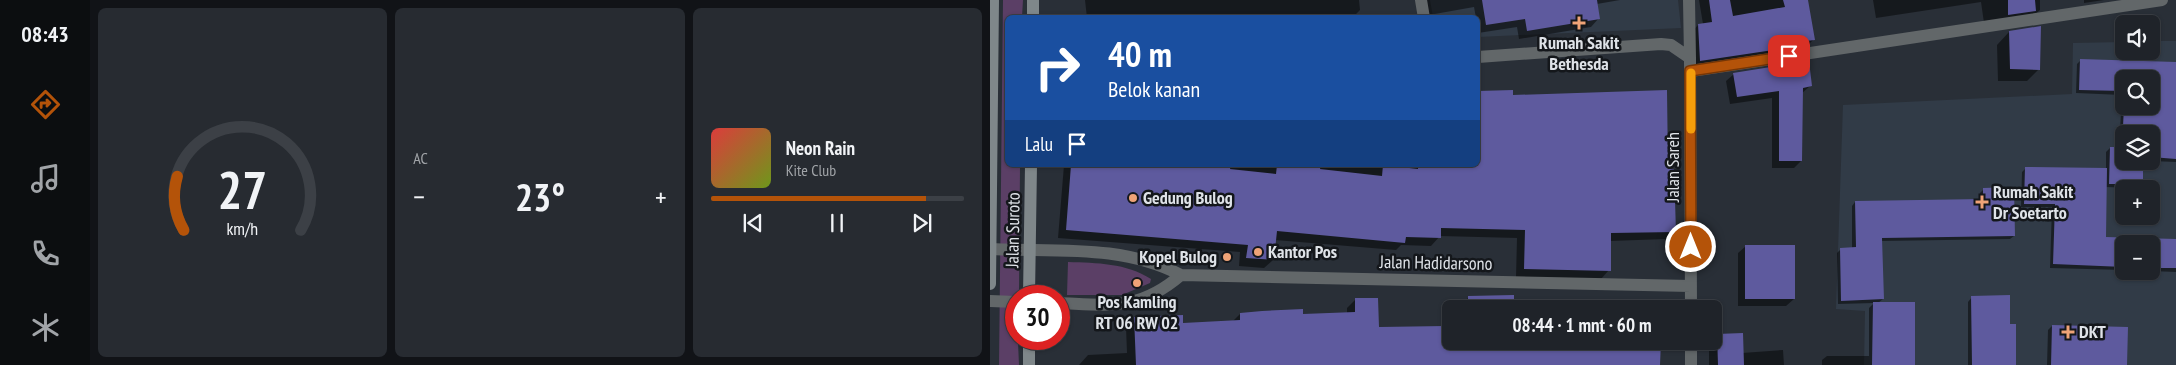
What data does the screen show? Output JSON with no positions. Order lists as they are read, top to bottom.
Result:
{
  "streets": {
    "main road": ["Jalan Suroto"],
    "street": ["Jalan Sareh", "Jalan Hadidarsono"]
  },
  "crossings": [
    ["Jalan Sareh", "Jalan Hadidarsono"],
    ["Jalan Suroto", "Jalan Hadidarsono"]
  ],
  "places": {
    "health": ["Rumah Sakit Bethesda", "Rumah Sakit Dr Soetarto", "DKT"],
    "other": [
      "Gedung Bulog",
      "Kantor Pos",
      "Kopel Bulog",
      "Pos Kamling RT 06 RW 02"
    ]
  },
  "page": {
    "tabs": "08:43",
    "tile": "AC",
    "map_buttons": ["+", "−"],
    "turn": ["40 m", "Belok kanan"],
    "then": "Lalu",
    "song": ["Neon Rain", "Kite Club"],
    "heat": ["−", "23°", "+"],
    "limit": "30",
    "trip": "08:44 · 1 mnt · 60 m",
    "gauge": ["27", "km/h"]
  }
}
